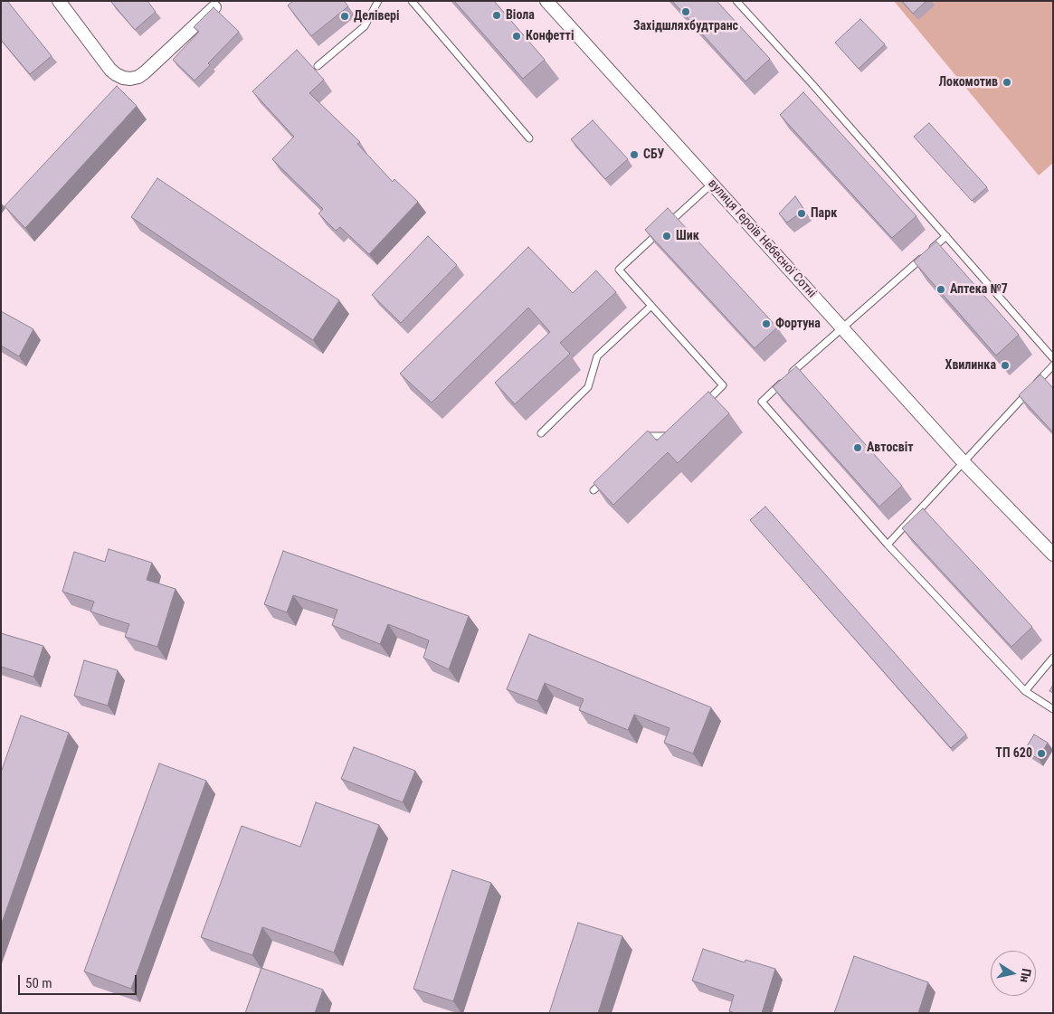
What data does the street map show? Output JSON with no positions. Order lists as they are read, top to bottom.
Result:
{
  "streets": {
    "street": ["вулиця Героїв Небесної Сотні"]
  },
  "places": [
    "Західшляхбудтранс",
    "Віола",
    "Делівері",
    "Конфетті",
    "Локомотив",
    "СБУ",
    "Парк",
    "Шик",
    "Аптека №7",
    "Фортуна",
    "Хвилинка",
    "Автосвіт",
    "ТП 620"
  ],
  "scale_bar": "50 m",
  "north": "right"
}
